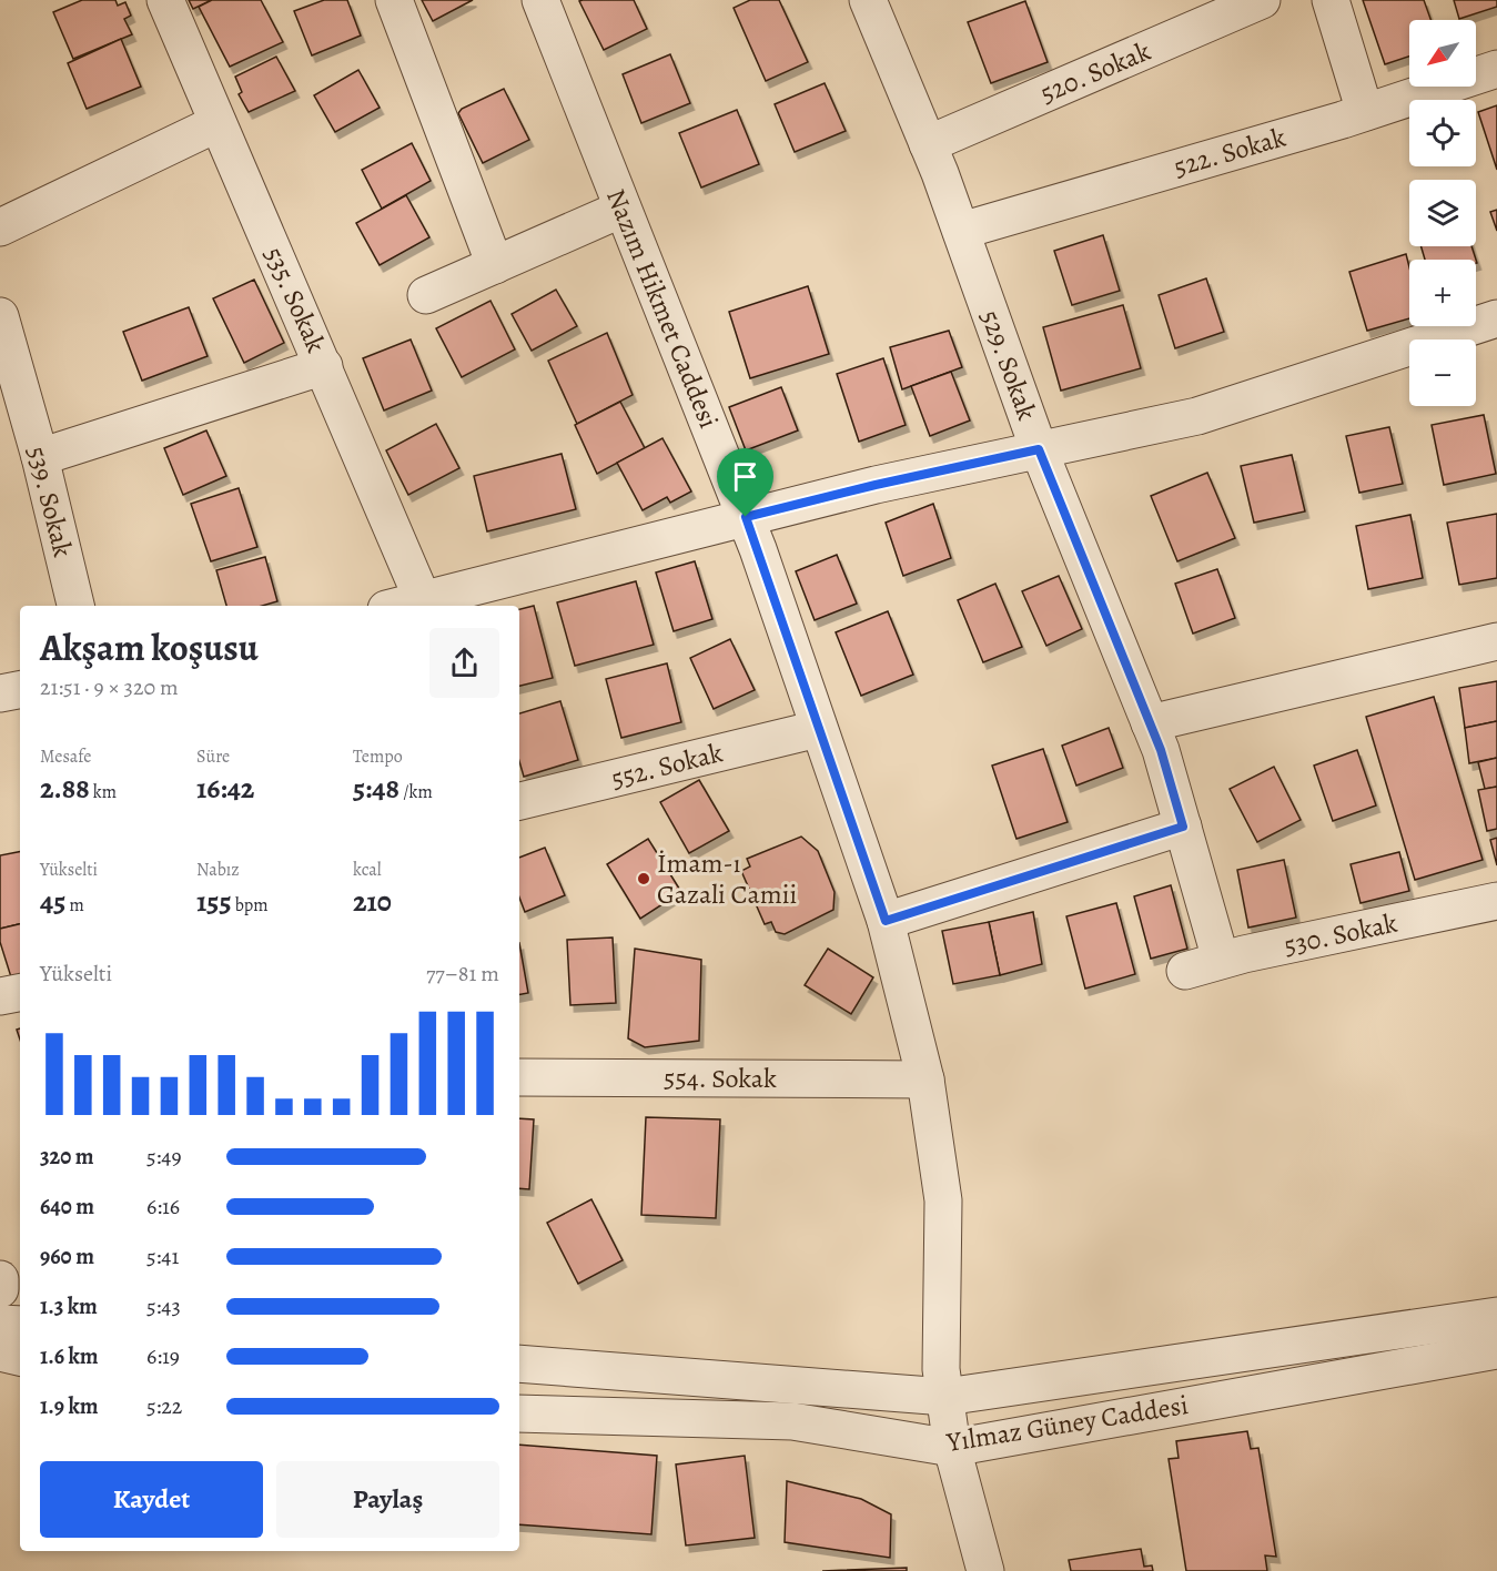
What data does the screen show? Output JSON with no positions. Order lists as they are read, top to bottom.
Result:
{
  "streets": {
    "street": [
      "520. Sokak",
      "522. Sokak",
      "535. Sokak",
      "Nazım Hikmet Caddesi",
      "529. Sokak",
      "539. Sokak",
      "552. Sokak",
      "530. Sokak",
      "554. Sokak",
      "Yılmaz Güney Caddesi"
    ]
  },
  "crossings": [
    ["520. Sokak", "529. Sokak"],
    ["522. Sokak", "529. Sokak"],
    ["Nazım Hikmet Caddesi", "552. Sokak"],
    ["Nazım Hikmet Caddesi", "554. Sokak"],
    ["Nazım Hikmet Caddesi", "Yılmaz Güney Caddesi"],
    ["529. Sokak", "530. Sokak"]
  ],
  "places": ["İmam-ı Gazali Camii"],
  "north": "bottom left",
  "page": {
    "map_buttons": ["+", "−"],
    "heading": ["Akşam koşusu", "21:51 · 9 × 320 m"],
    "stats": [
      ["Mesafe", "2.88 km"],
      ["Süre", "16:42"],
      ["Tempo", "5:48 /km"],
      ["Yükselti", "45 m"],
      ["Nabız", "155 bpm"],
      ["kcal", "210"]
    ],
    "chart": ["Yükselti", "77–81 m"],
    "list": [
      {
        "name": "320 m",
        "note": "5:49"
      },
      {
        "name": "640 m",
        "note": "6:16"
      },
      {
        "name": "960 m",
        "note": "5:41"
      },
      {
        "name": "1.3 km",
        "note": "5:43"
      },
      {
        "name": "1.6 km",
        "note": "6:19"
      },
      {
        "name": "1.9 km",
        "note": "5:22"
      }
    ],
    "buttons": ["Kaydet", "Paylaş"]
  }
}
